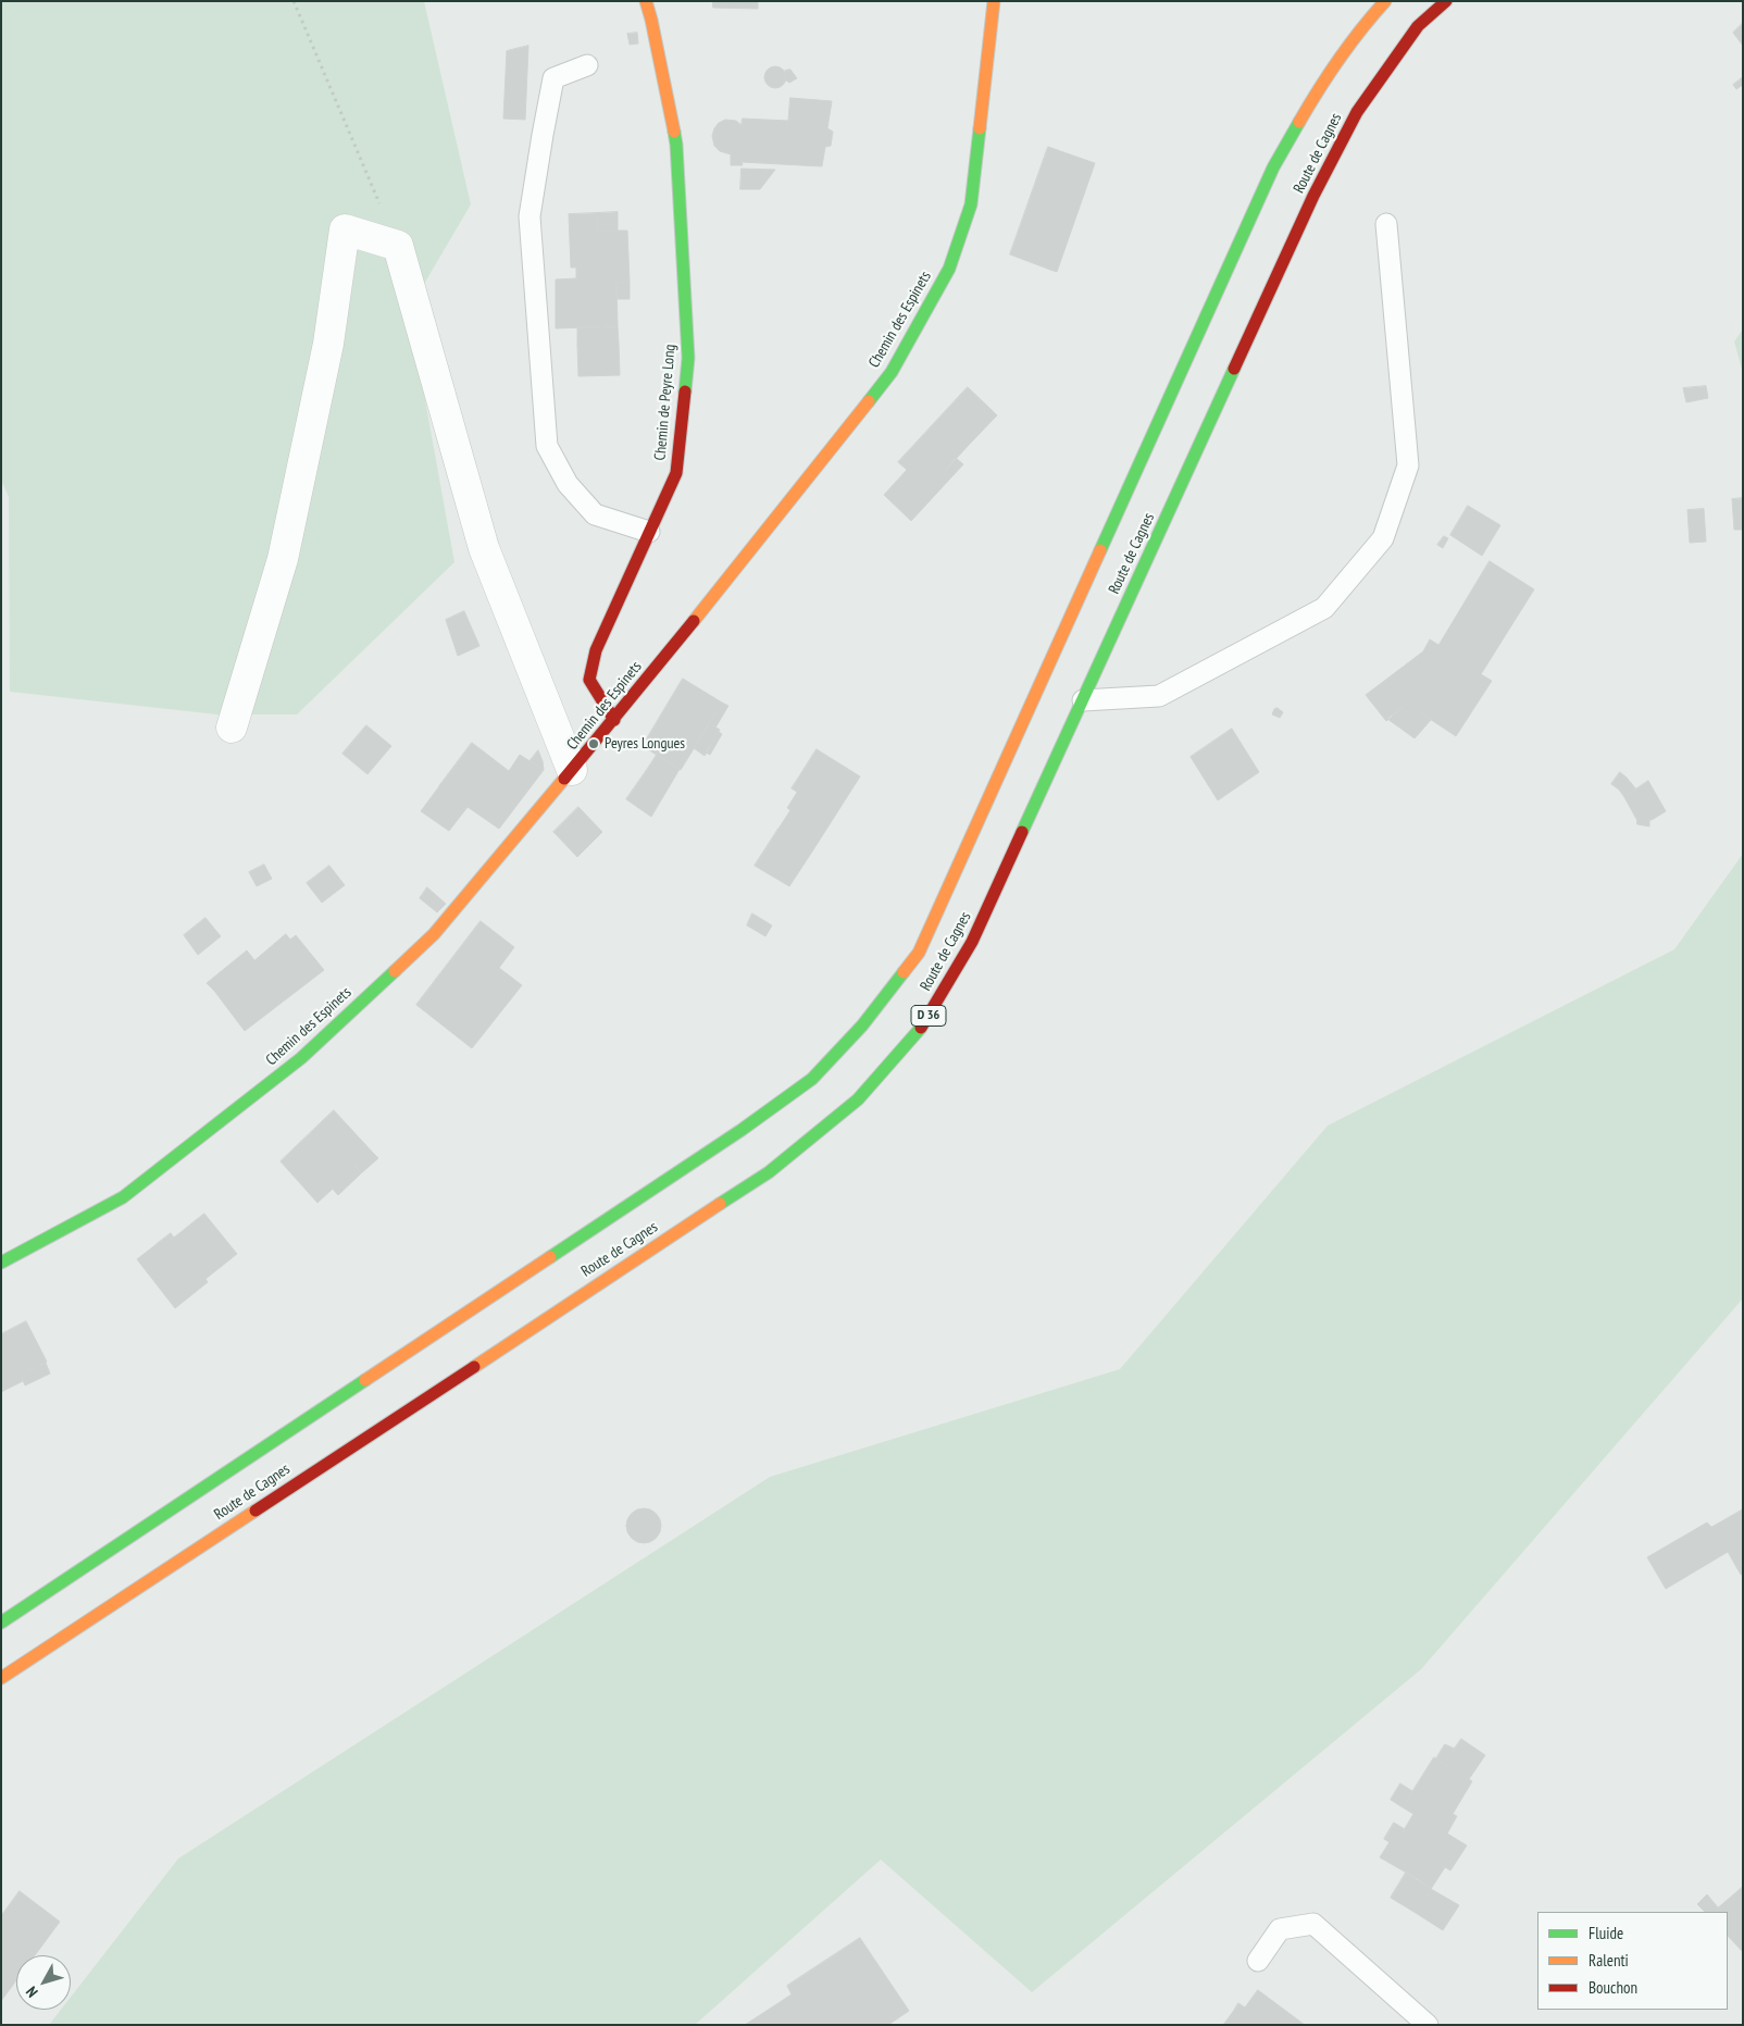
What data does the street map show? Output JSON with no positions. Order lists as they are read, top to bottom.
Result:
{
  "streets": {
    "main road": [
      "Route de Cagnes",
      "Chemin des Espinets",
      "Chemin de Peyre Long",
      "D 36"
    ]
  },
  "crossings": [
    ["Chemin des Espinets", "Chemin de Peyre Long"]
  ],
  "places": ["Peyres Longues"],
  "legend": ["Fluide", "Ralenti", "Bouchon"],
  "north": "bottom left"
}
